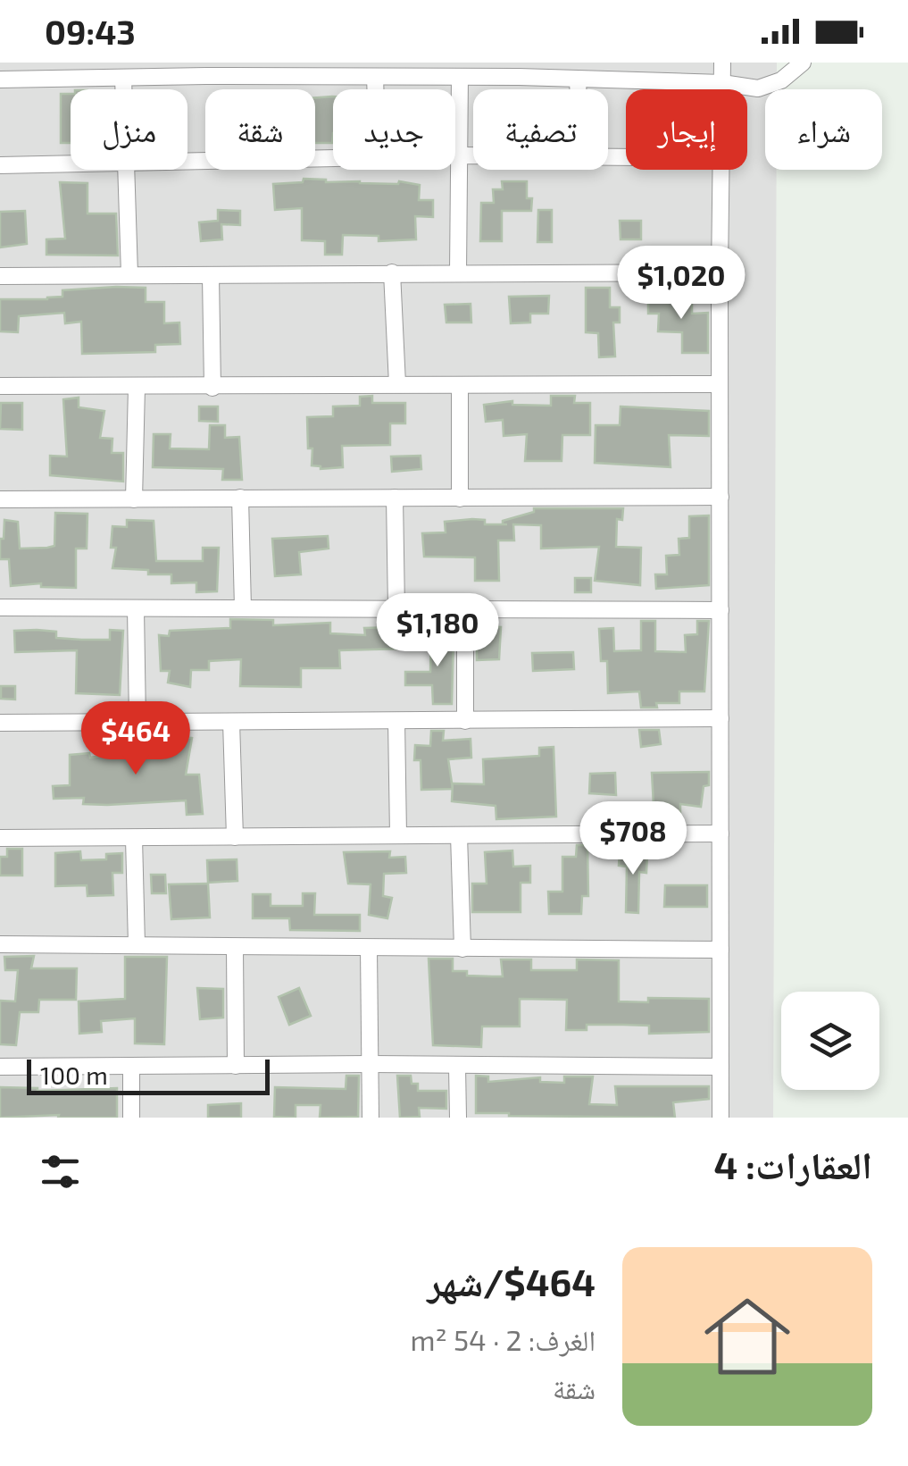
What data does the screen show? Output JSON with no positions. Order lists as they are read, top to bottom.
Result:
{
  "scale_bar": "100 m",
  "page": {
    "status": "09:43",
    "chip": [
      "شراء",
      "إيجار",
      "تصفية",
      "جديد",
      "شقة",
      "منزل"
    ],
    "price": [
      "$1,020",
      "$1,180",
      "$464",
      "$708"
    ],
    "scale": "100 m",
    "heading": "العقارات: 4",
    "list": [
      {
        "name": "$464/شهر",
        "note": "الغرف: 2 · 54 m² · شقة"
      }
    ]
  }
}
